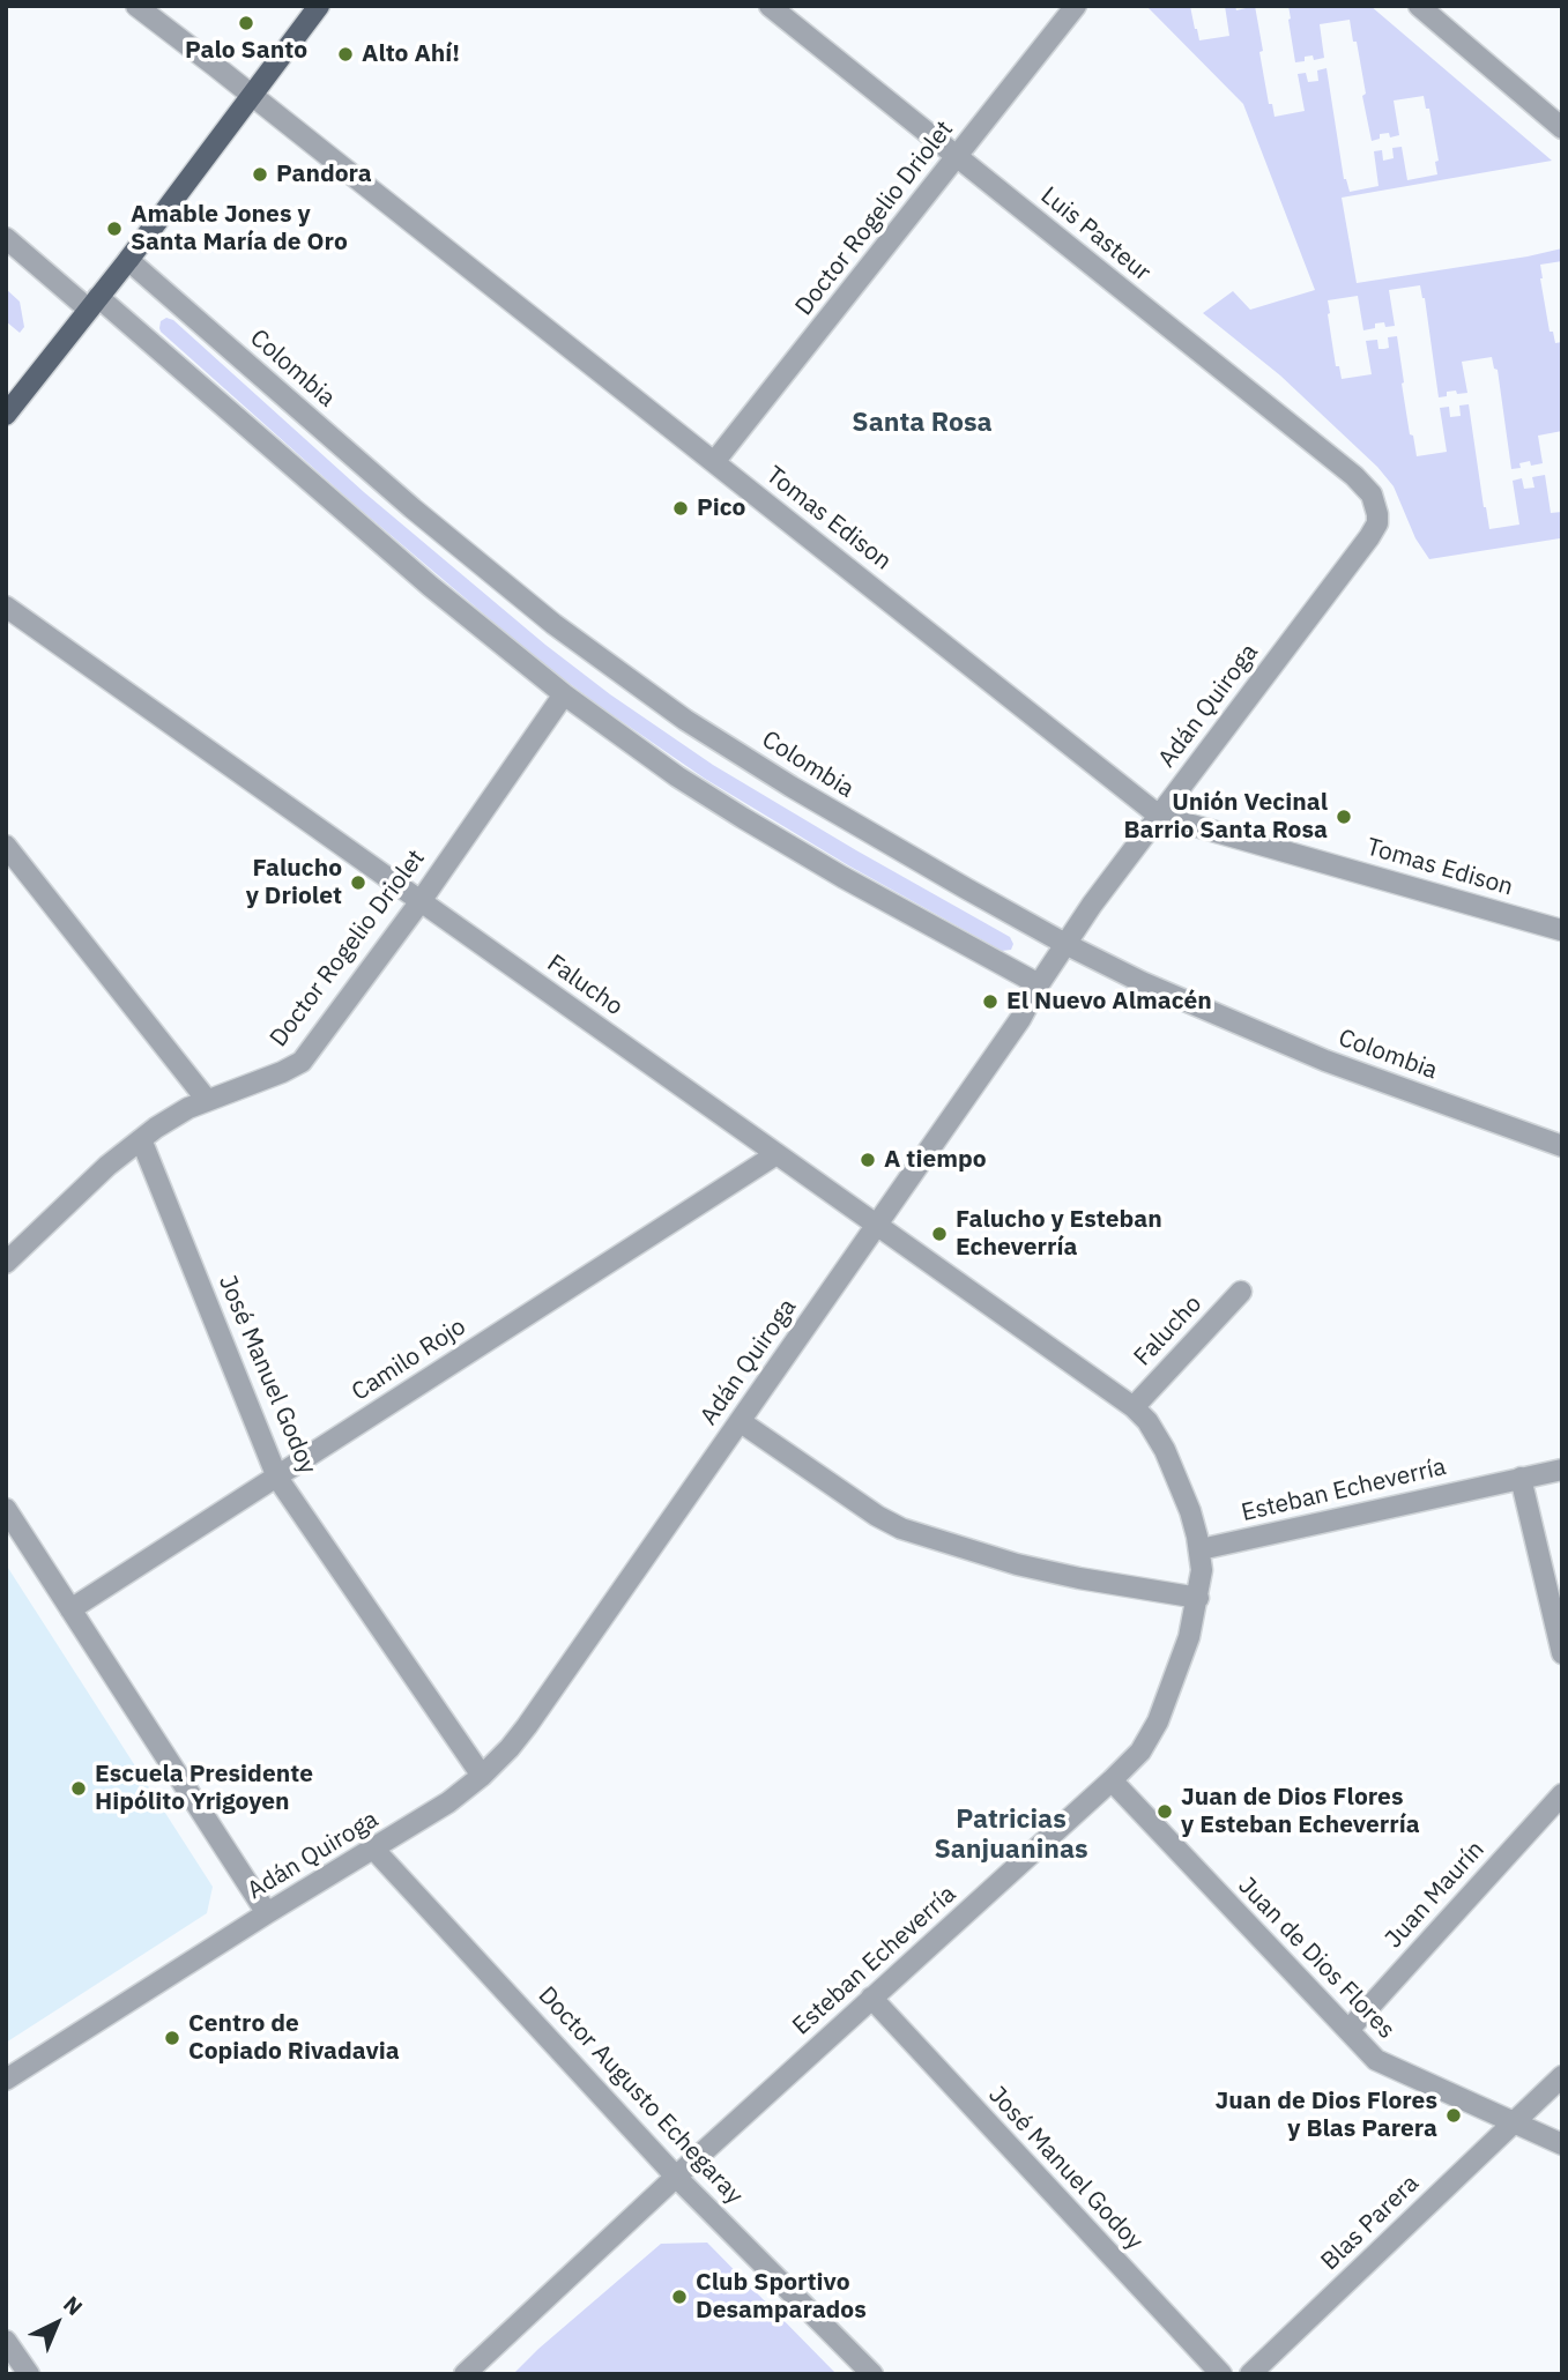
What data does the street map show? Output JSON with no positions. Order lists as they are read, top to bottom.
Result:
{
  "streets": {
    "street": [
      "Doctor Rogelio Driolet",
      "Luis Pasteur",
      "Colombia",
      "Tomas Edison",
      "Adán Quiroga",
      "Falucho",
      "Camilo Rojo",
      "José Manuel Godoy",
      "Esteban Echeverría",
      "Juan Maurín",
      "Juan de Dios Flores",
      "Doctor Augusto Echegaray",
      "Blas Parera"
    ]
  },
  "crossings": [
    ["Doctor Rogelio Driolet", "Luis Pasteur"],
    ["Doctor Rogelio Driolet", "Tomas Edison"],
    ["Doctor Rogelio Driolet", "Falucho"],
    ["Doctor Rogelio Driolet", "José Manuel Godoy"],
    ["Luis Pasteur", "Adán Quiroga"],
    ["Colombia", "Adán Quiroga"],
    ["Tomas Edison", "Adán Quiroga"],
    ["Adán Quiroga", "Falucho"],
    ["Adán Quiroga", "José Manuel Godoy"],
    ["Adán Quiroga", "Doctor Augusto Echegaray"],
    ["Falucho", "Camilo Rojo"],
    ["Falucho", "Esteban Echeverría"],
    ["Camilo Rojo", "José Manuel Godoy"],
    ["José Manuel Godoy", "Esteban Echeverría"],
    ["Esteban Echeverría", "Juan de Dios Flores"],
    ["Esteban Echeverría", "Doctor Augusto Echegaray"],
    ["Juan Maurín", "Juan de Dios Flores"],
    ["Juan de Dios Flores", "Blas Parera"]
  ],
  "districts": ["Santa Rosa", "Patricias Sanjuaninas"],
  "places": [
    "Palo Santo",
    "Alto Ahí!",
    "Pandora",
    "Amable Jones y Santa María de Oro",
    "Pico",
    "Unión Vecinal Barrio Santa Rosa",
    "Falucho y Driolet",
    "El Nuevo Almacén",
    "A tiempo",
    "Falucho y Esteban Echeverría",
    "Escuela Presidente Hipólito Yrigoyen",
    "Juan de Dios Flores y Esteban Echeverría",
    "Centro de Copiado Rivadavia",
    "Juan de Dios Flores y Blas Parera",
    "Club Sportivo Desamparados"
  ],
  "north": "top right"
}
